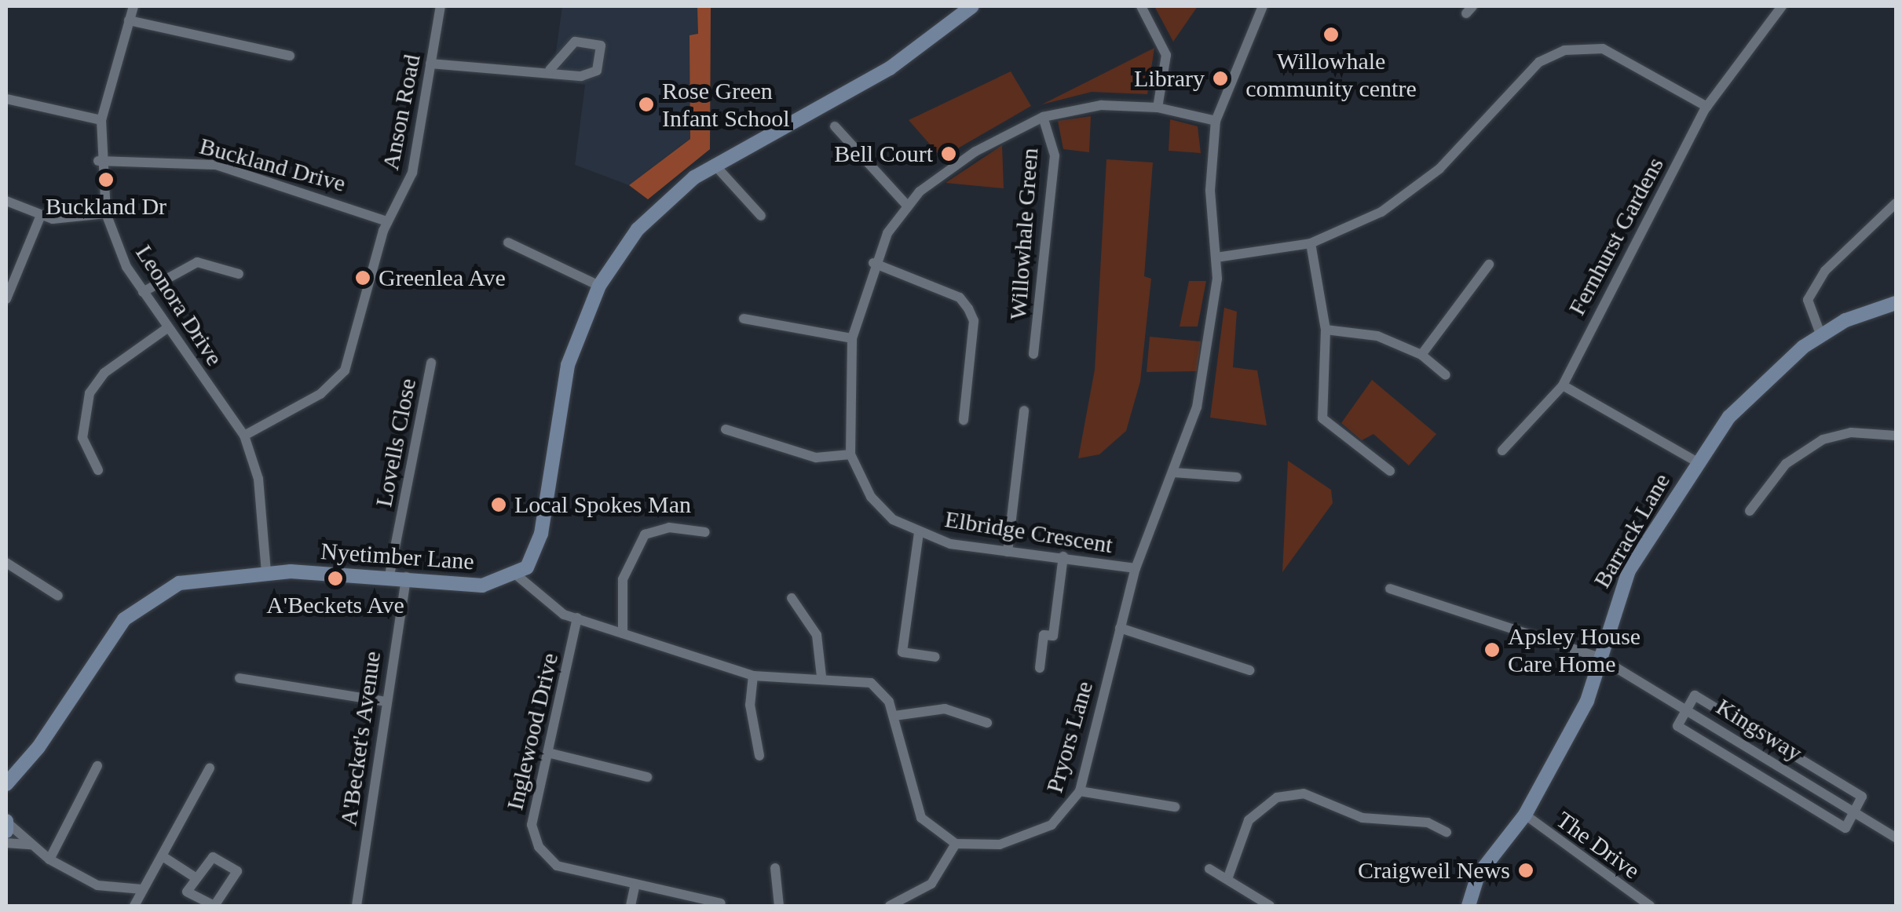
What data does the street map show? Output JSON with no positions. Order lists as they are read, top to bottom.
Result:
{
  "streets": {
    "street": [
      "Anson Road",
      "Buckland Drive",
      "Willowhale Green",
      "Fernhurst Gardens",
      "Leonora Drive",
      "Lovells Close",
      "Barrack Lane",
      "Elbridge Crescent",
      "Nyetimber Lane",
      "Kingsway",
      "Inglewood Drive",
      "Pryors Lane",
      "A'Becket's Avenue",
      "The Drive"
    ]
  },
  "crossings": [
    ["Anson Road", "Buckland Drive"],
    ["Anson Road", "Leonora Drive"],
    ["Buckland Drive", "Leonora Drive"],
    ["Willowhale Green", "Elbridge Crescent"],
    ["Leonora Drive", "Nyetimber Lane"],
    ["Lovells Close", "Nyetimber Lane"],
    ["Barrack Lane", "Kingsway"],
    ["Barrack Lane", "The Drive"],
    ["Elbridge Crescent", "Pryors Lane"],
    ["Nyetimber Lane", "A'Becket's Avenue"]
  ],
  "places": [
    "Willowhale community centre",
    "Library",
    "Rose Green Infant School",
    "Bell Court",
    "Buckland Dr",
    "Greenlea Ave",
    "Local Spokes Man",
    "A'Beckets Ave",
    "Apsley House Care Home",
    "Craigweil News"
  ]
}
